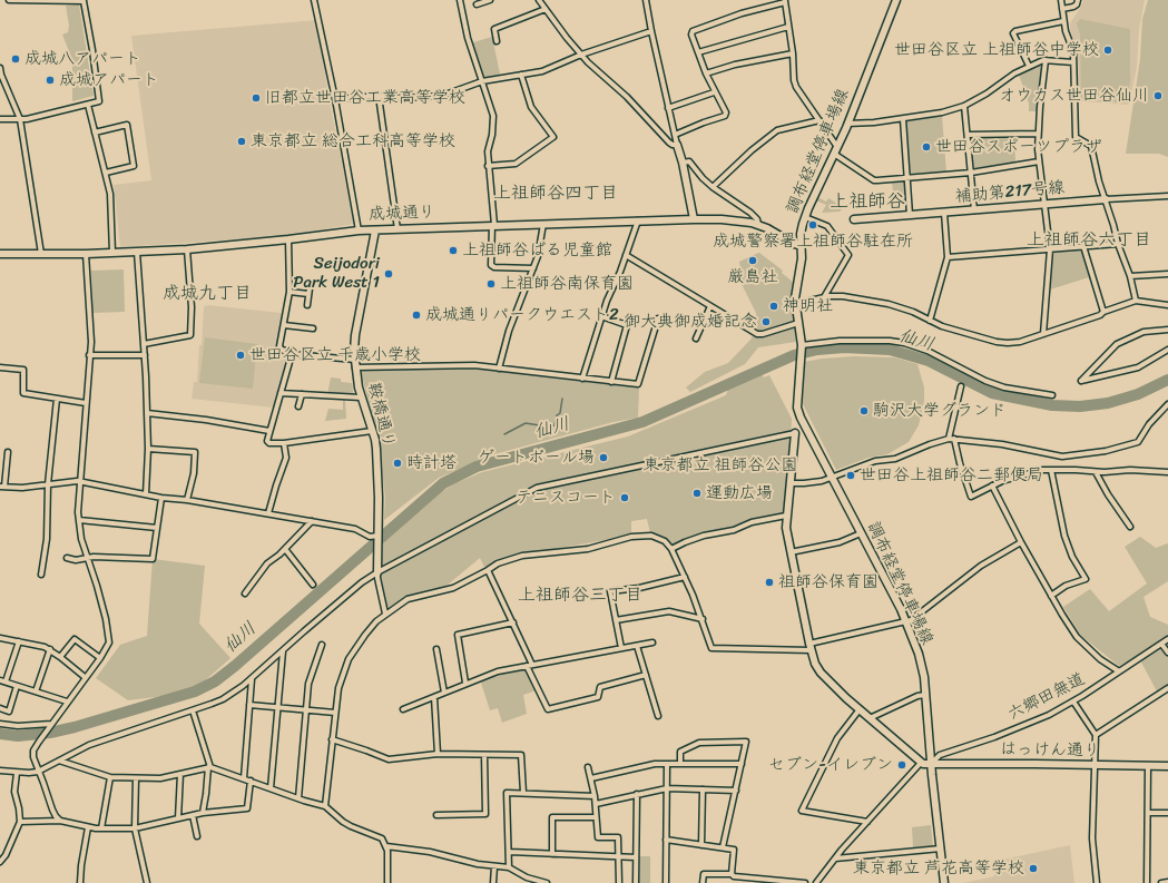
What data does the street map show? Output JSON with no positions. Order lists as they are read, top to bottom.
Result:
{
  "streets": {
    "street": [
      "調布経堂停車場線",
      "補助第217号線",
      "成城通り",
      "鞍橋通り",
      "六郷田無道",
      "はっけん通り"
    ]
  },
  "crossings": [
    ["調布経堂停車場線", "成城通り"],
    ["調布経堂停車場線", "六郷田無道"],
    ["調布経堂停車場線", "はっけん通り"],
    ["成城通り", "鞍橋通り"],
    ["六郷田無道", "はっけん通り"]
  ],
  "districts": [
    "上祖師谷四丁目",
    "上祖師谷",
    "上祖師谷六丁目",
    "成城九丁目",
    "上祖師谷三丁目"
  ],
  "water": ["仙川"],
  "parks": ["東京都立 祖師谷公園"],
  "places": [
    "世田谷区立 上祖師谷中学校",
    "成城八アパート",
    "成城アパート",
    "オウカス世田谷仙川",
    "旧都立世田谷工業高等学校",
    "東京都立 総合工科高等学校",
    "世田谷スポーツプラザ",
    "成城警察署上祖師谷駐在所",
    "上祖師谷ぱる児童館",
    "厳島社",
    "Seijodori Park West 1",
    "上祖師谷南保育園",
    "神明社",
    "成城通りパークウエスト2",
    "御大典御成婚記念",
    "世田谷区立 千歳小学校",
    "駒沢大学グランド",
    "ゲートボール場",
    "時計塔",
    "世田谷上祖師谷二郵便局",
    "運動広場",
    "テニスコート",
    "祖師谷保育園",
    "セブン-イレブン",
    "東京都立 芦花高等学校"
  ]
}
